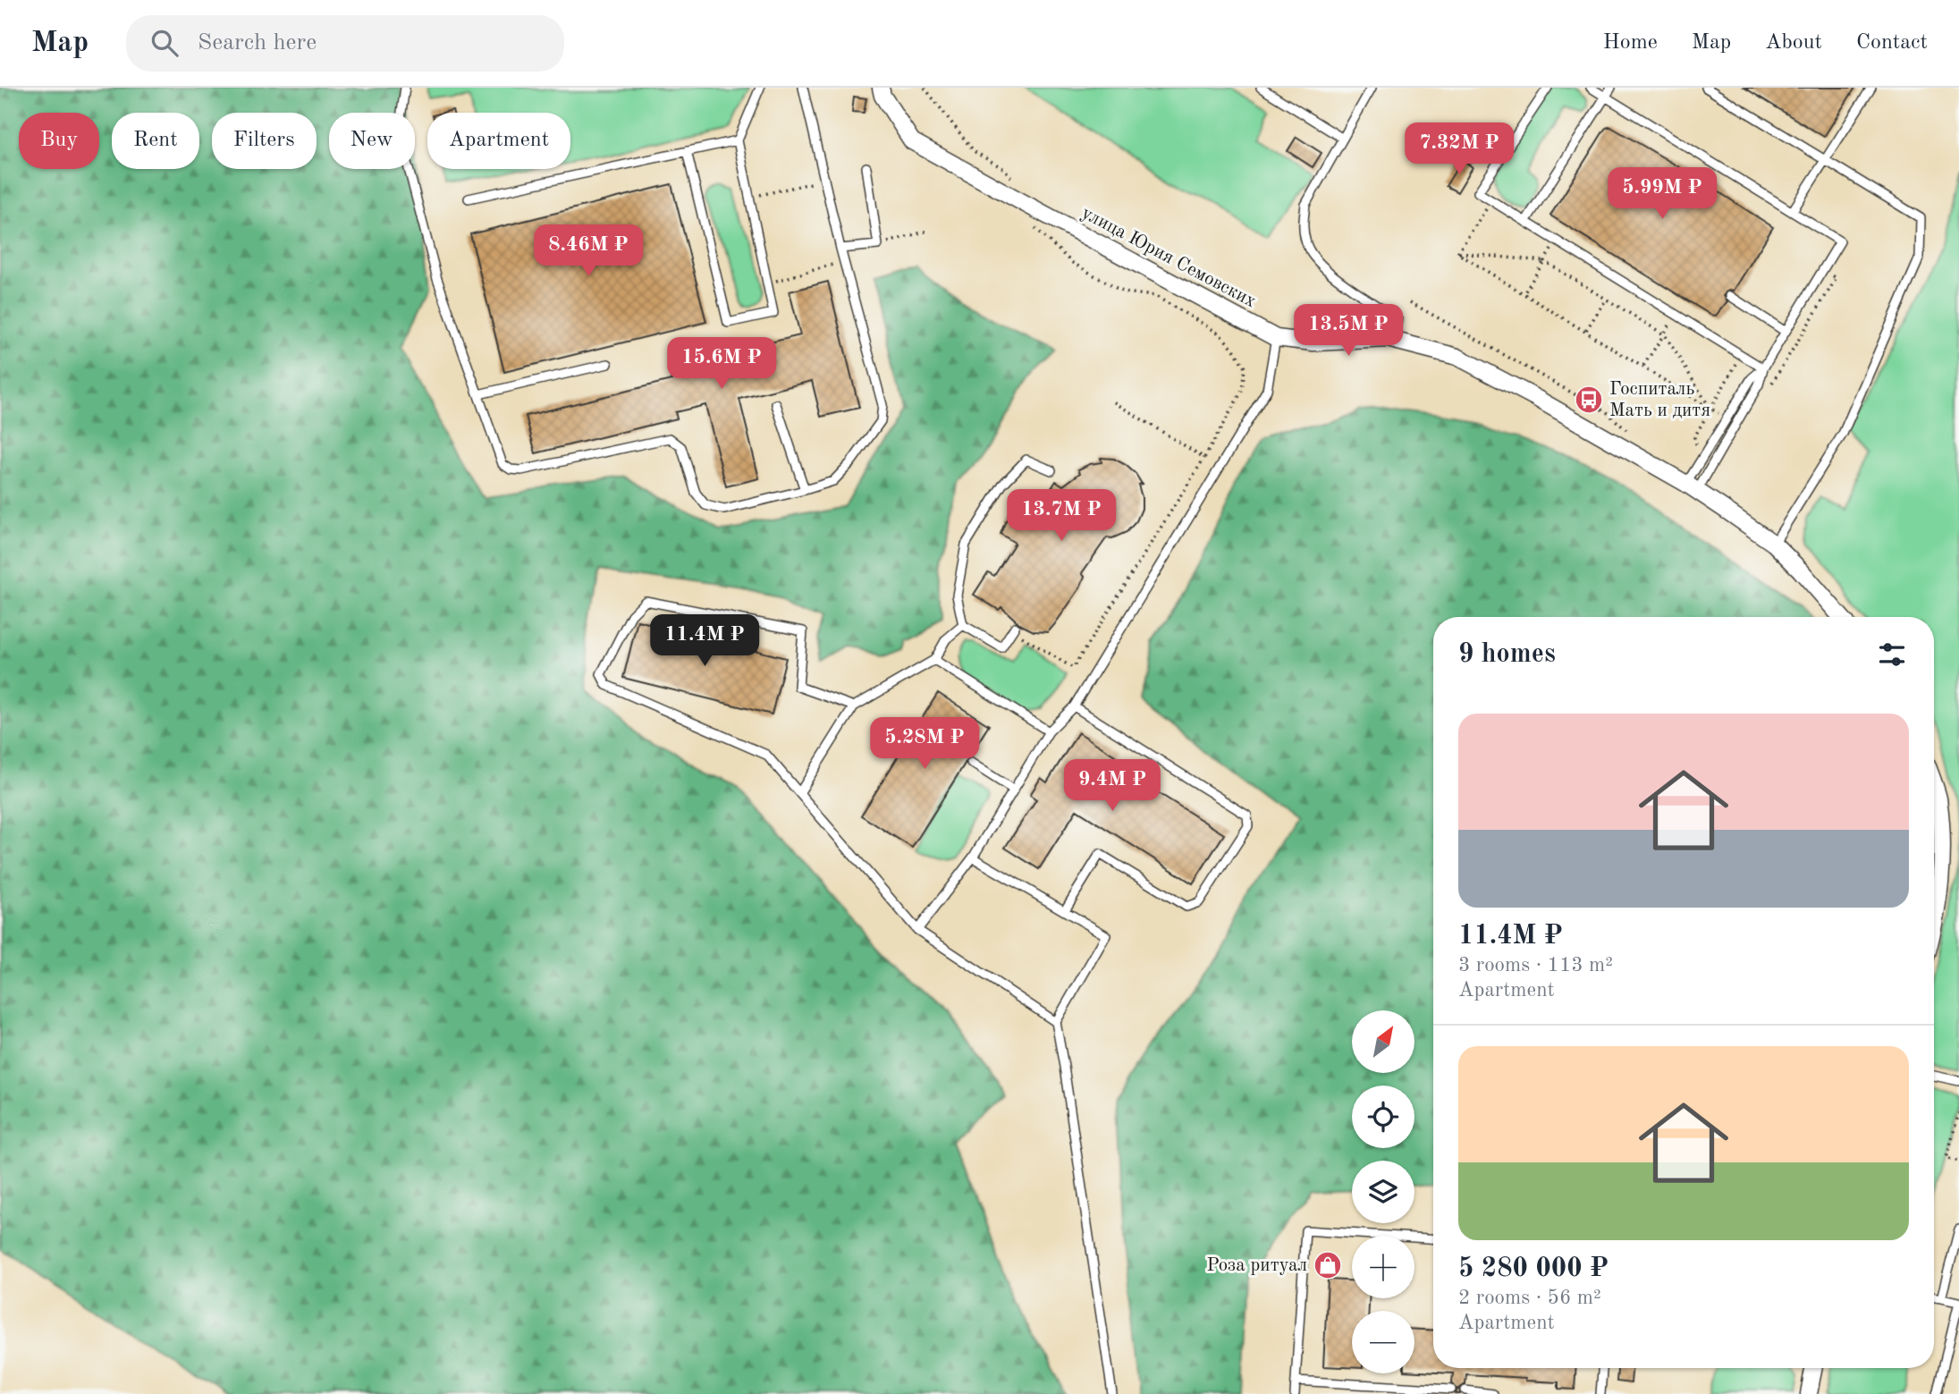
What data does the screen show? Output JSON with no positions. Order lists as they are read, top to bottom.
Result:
{
  "streets": {
    "street": ["улица Юрия Семовских"]
  },
  "places": {
    "bus stop": ["Госпиталь Мать и дитя"],
    "shop": ["Роза ритуал"]
  },
  "north": "top right",
  "page": {
    "header": "Map",
    "search": "Search here",
    "nav": [
      "Home",
      "Map",
      "About",
      "Contact"
    ],
    "chip": [
      "Buy",
      "Rent",
      "Filters",
      "New",
      "Apartment"
    ],
    "price": [
      "7.32M ₽",
      "5.99M ₽",
      "8.46M ₽",
      "13.5M ₽",
      "15.6M ₽",
      "13.7M ₽",
      "11.4M ₽",
      "5.28M ₽",
      "9.4M ₽"
    ],
    "heading": "9 homes",
    "list": [
      {
        "name": "11.4M ₽",
        "note": "3 rooms · 113 m² · Apartment"
      },
      {
        "name": "5 280 000 ₽",
        "note": "2 rooms · 56 m² · Apartment"
      }
    ],
    "map_buttons": ["+", "−"]
  }
}
